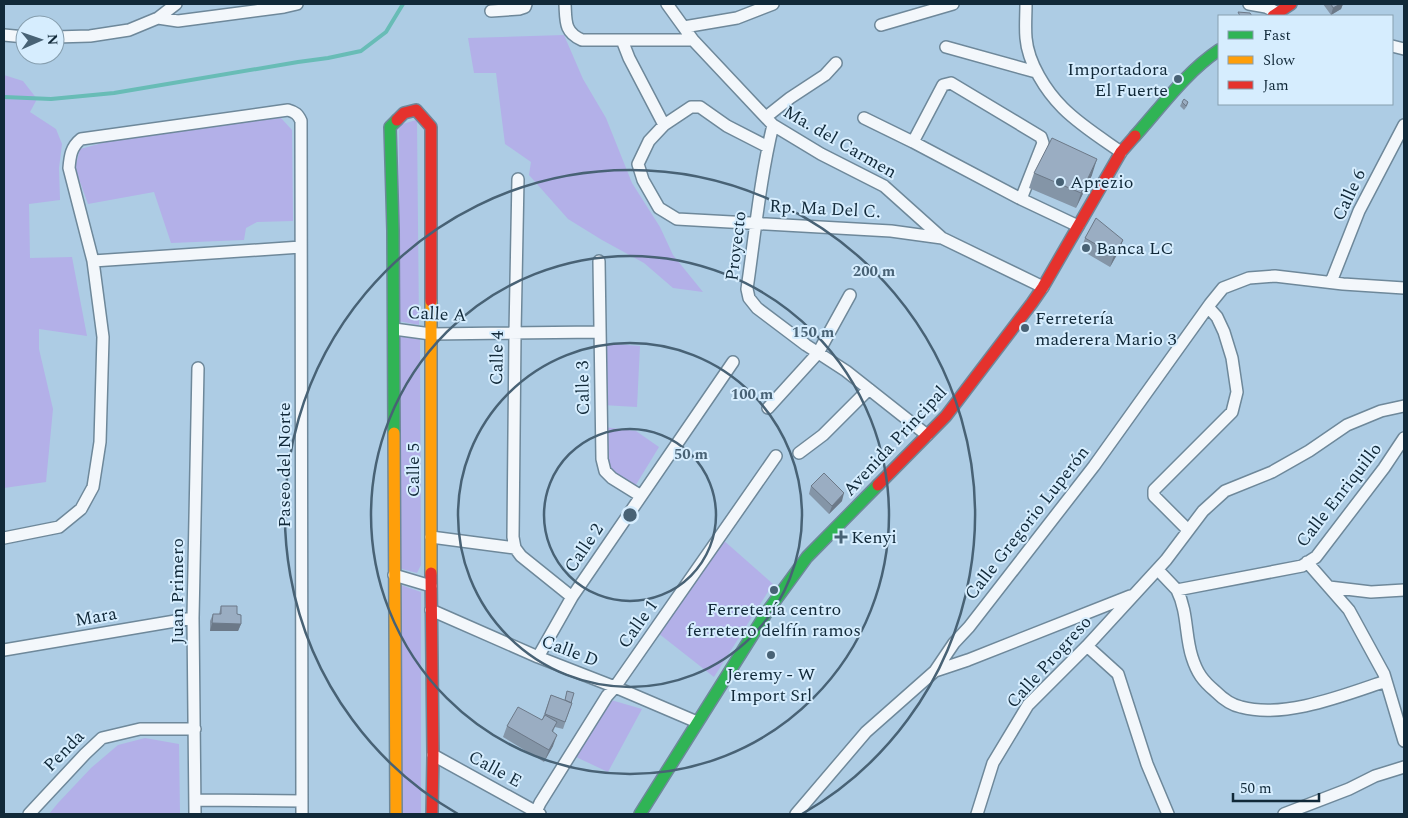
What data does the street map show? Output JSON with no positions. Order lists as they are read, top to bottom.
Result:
{
  "streets": {
    "street": [
      "Ma. del Carmen",
      "Calle 6",
      "Rp. Ma Del C.",
      "Proyecto",
      "Calle A",
      "Calle 4",
      "Calle 3",
      "Avenida Principal",
      "Paseo del Norte",
      "Calle 5",
      "Calle Enriquillo",
      "Calle Gregorio Luperón",
      "Calle 2",
      "Juan Primero",
      "Mara",
      "Calle 1",
      "Calle D",
      "Calle Progreso",
      "Penda",
      "Calle E"
    ]
  },
  "crossings": [
    ["Ma. del Carmen", "Rp. Ma Del C."],
    ["Ma. del Carmen", "Proyecto"],
    ["Calle 6", "Calle Gregorio Luperón"],
    ["Rp. Ma Del C.", "Proyecto"],
    ["Proyecto", "Avenida Principal"],
    ["Calle A", "Calle 4"],
    ["Calle A", "Calle 3"],
    ["Calle A", "Calle 5"],
    ["Calle 3", "Calle 2"],
    ["Avenida Principal", "Calle D"],
    ["Calle 5", "Calle D"],
    ["Calle 5", "Calle E"],
    ["Calle 2", "Calle D"],
    ["Juan Primero", "Mara"],
    ["Juan Primero", "Penda"],
    ["Calle 1", "Calle D"],
    ["Calle 1", "Calle E"]
  ],
  "places": {
    "other": [
      "Importadora El Fuerte",
      "Aprezio",
      "Banca LC",
      "Ferretería maderera Mario 3",
      "Ferretería centro ferretero delfín ramos",
      "Jeremy - W Import Srl"
    ],
    "health": ["Kenyi"]
  },
  "legend": ["Fast", "Slow", "Jam"],
  "scale_bar": "50 m",
  "north": "right",
  "rings": [
    "200 m",
    "150 m",
    "100 m",
    "50 m"
  ]
}
